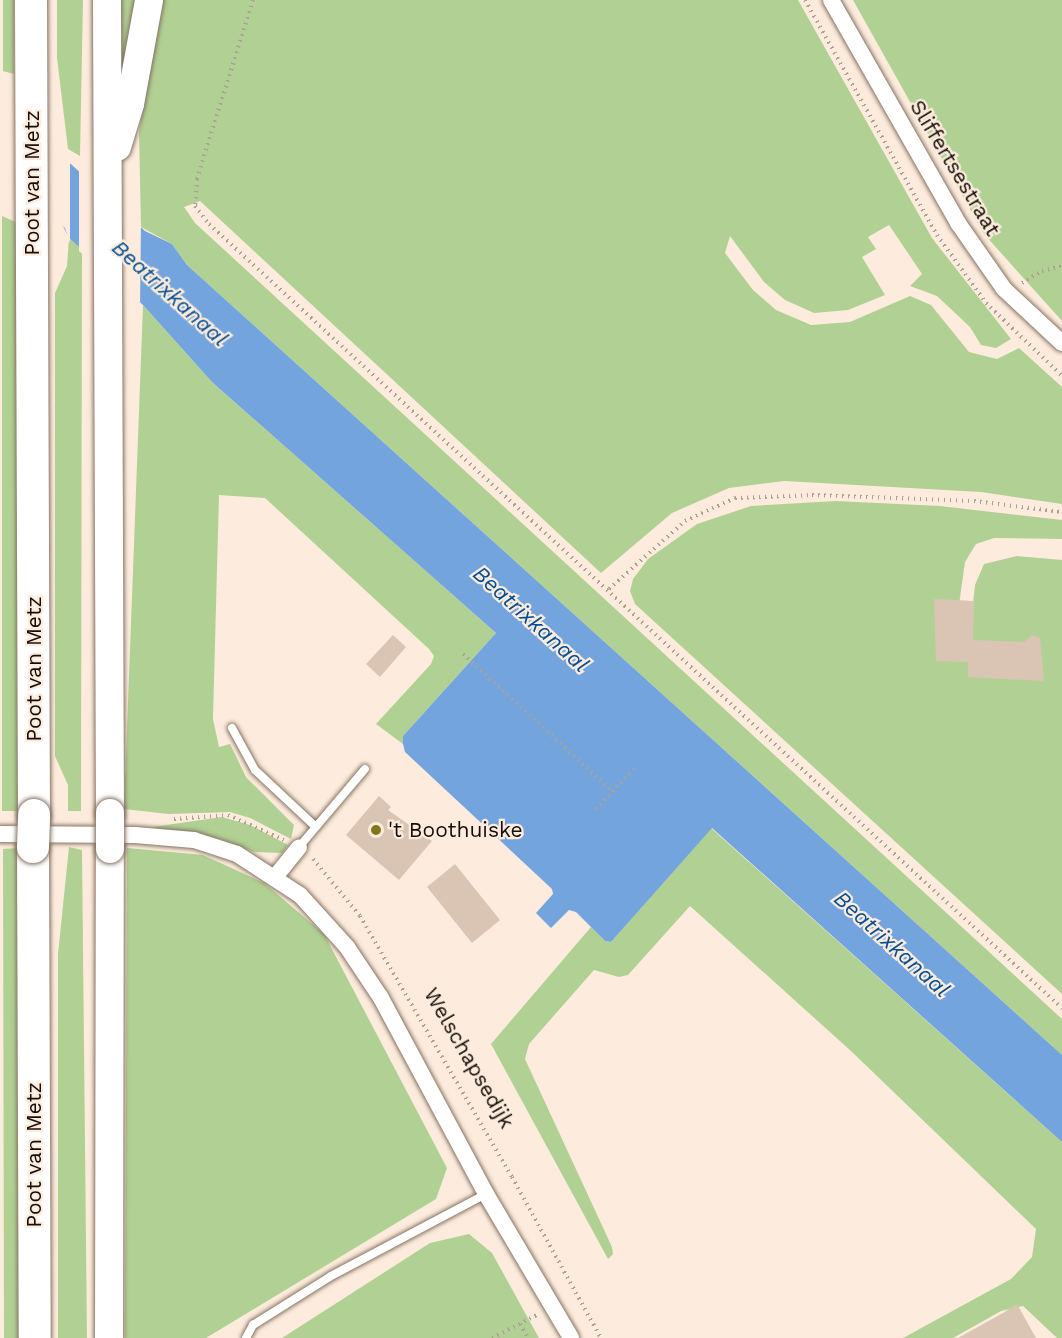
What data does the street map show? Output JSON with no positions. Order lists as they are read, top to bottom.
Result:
{
  "streets": {
    "highway": ["Poot van Metz"],
    "street": ["Sliffertsestraat"],
    "path": ["Welschapsedijk"]
  },
  "water": ["Beatrixkanaal"],
  "places": ["'t Boothuiske"]
}
